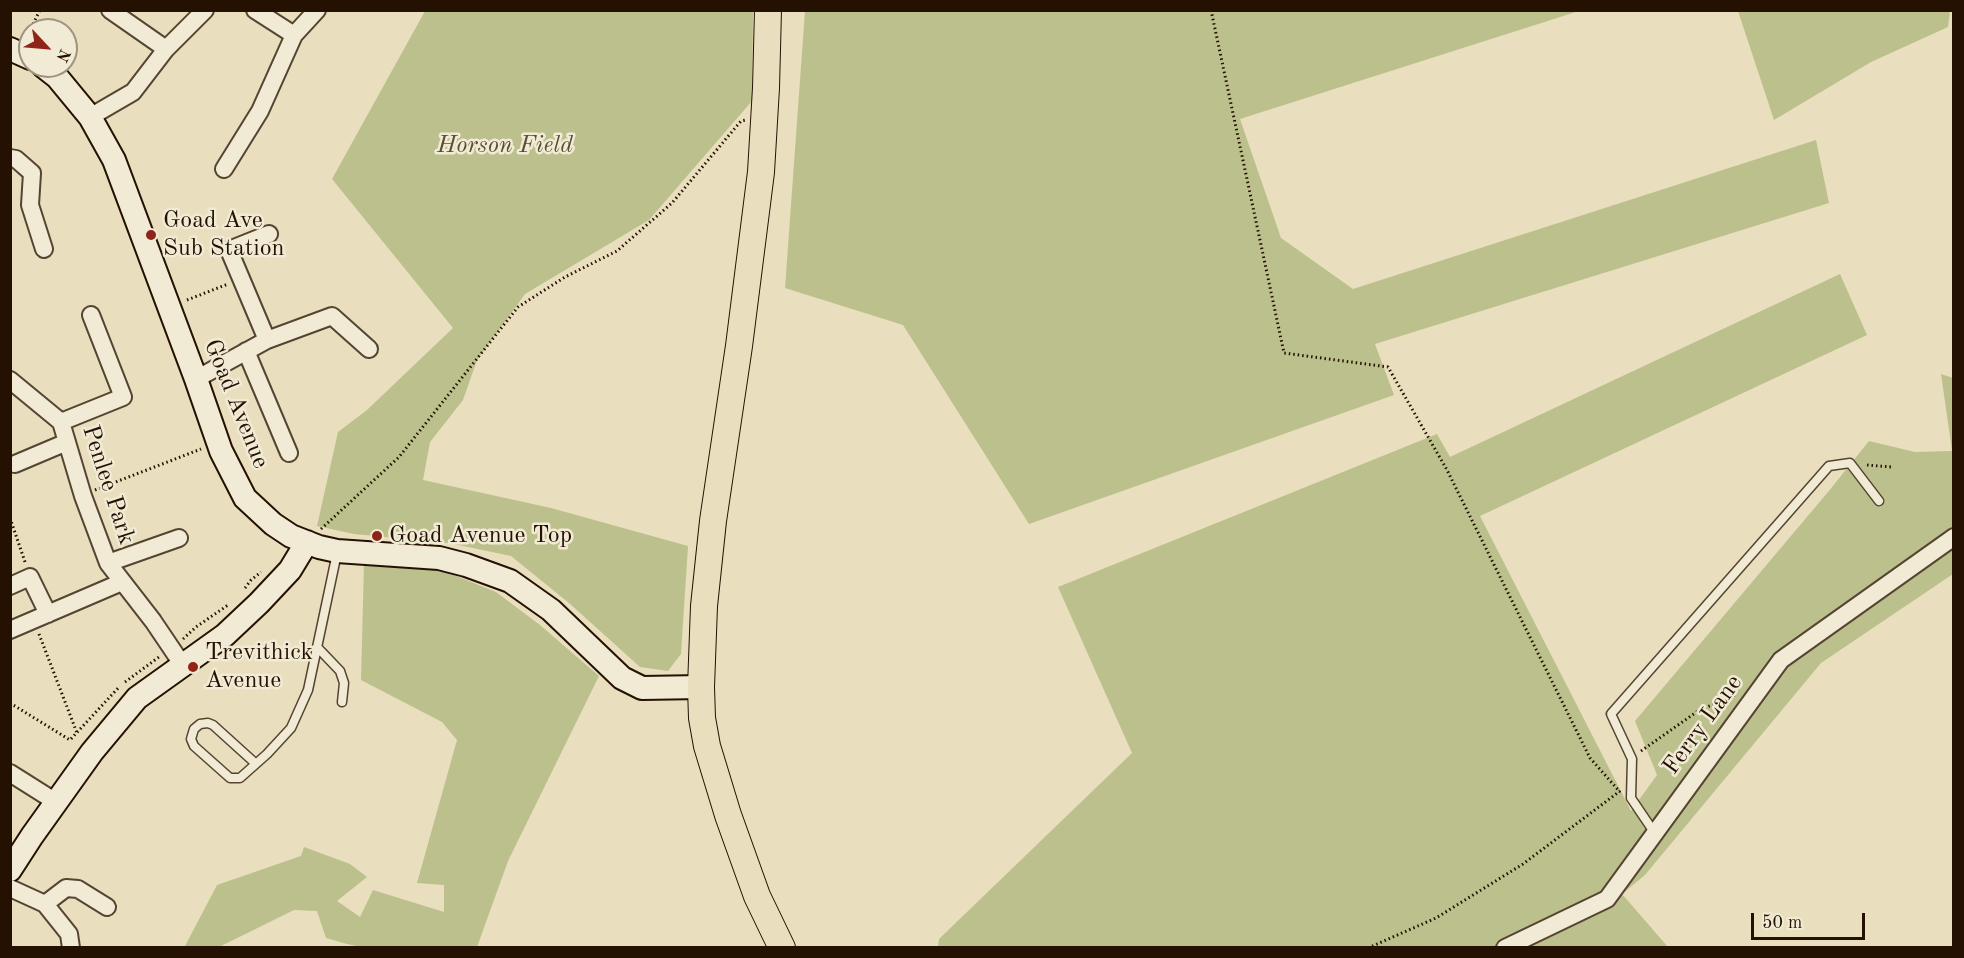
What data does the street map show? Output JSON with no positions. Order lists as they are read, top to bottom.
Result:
{
  "streets": {
    "street": ["Goad Avenue", "Penlee Park", "Ferry Lane"]
  },
  "parks": ["Horson Field"],
  "places": ["Goad Ave Sub Station", "Goad Avenue Top", "Trevithick Avenue"],
  "scale_bar": "50 m",
  "north": "bottom right"
}
